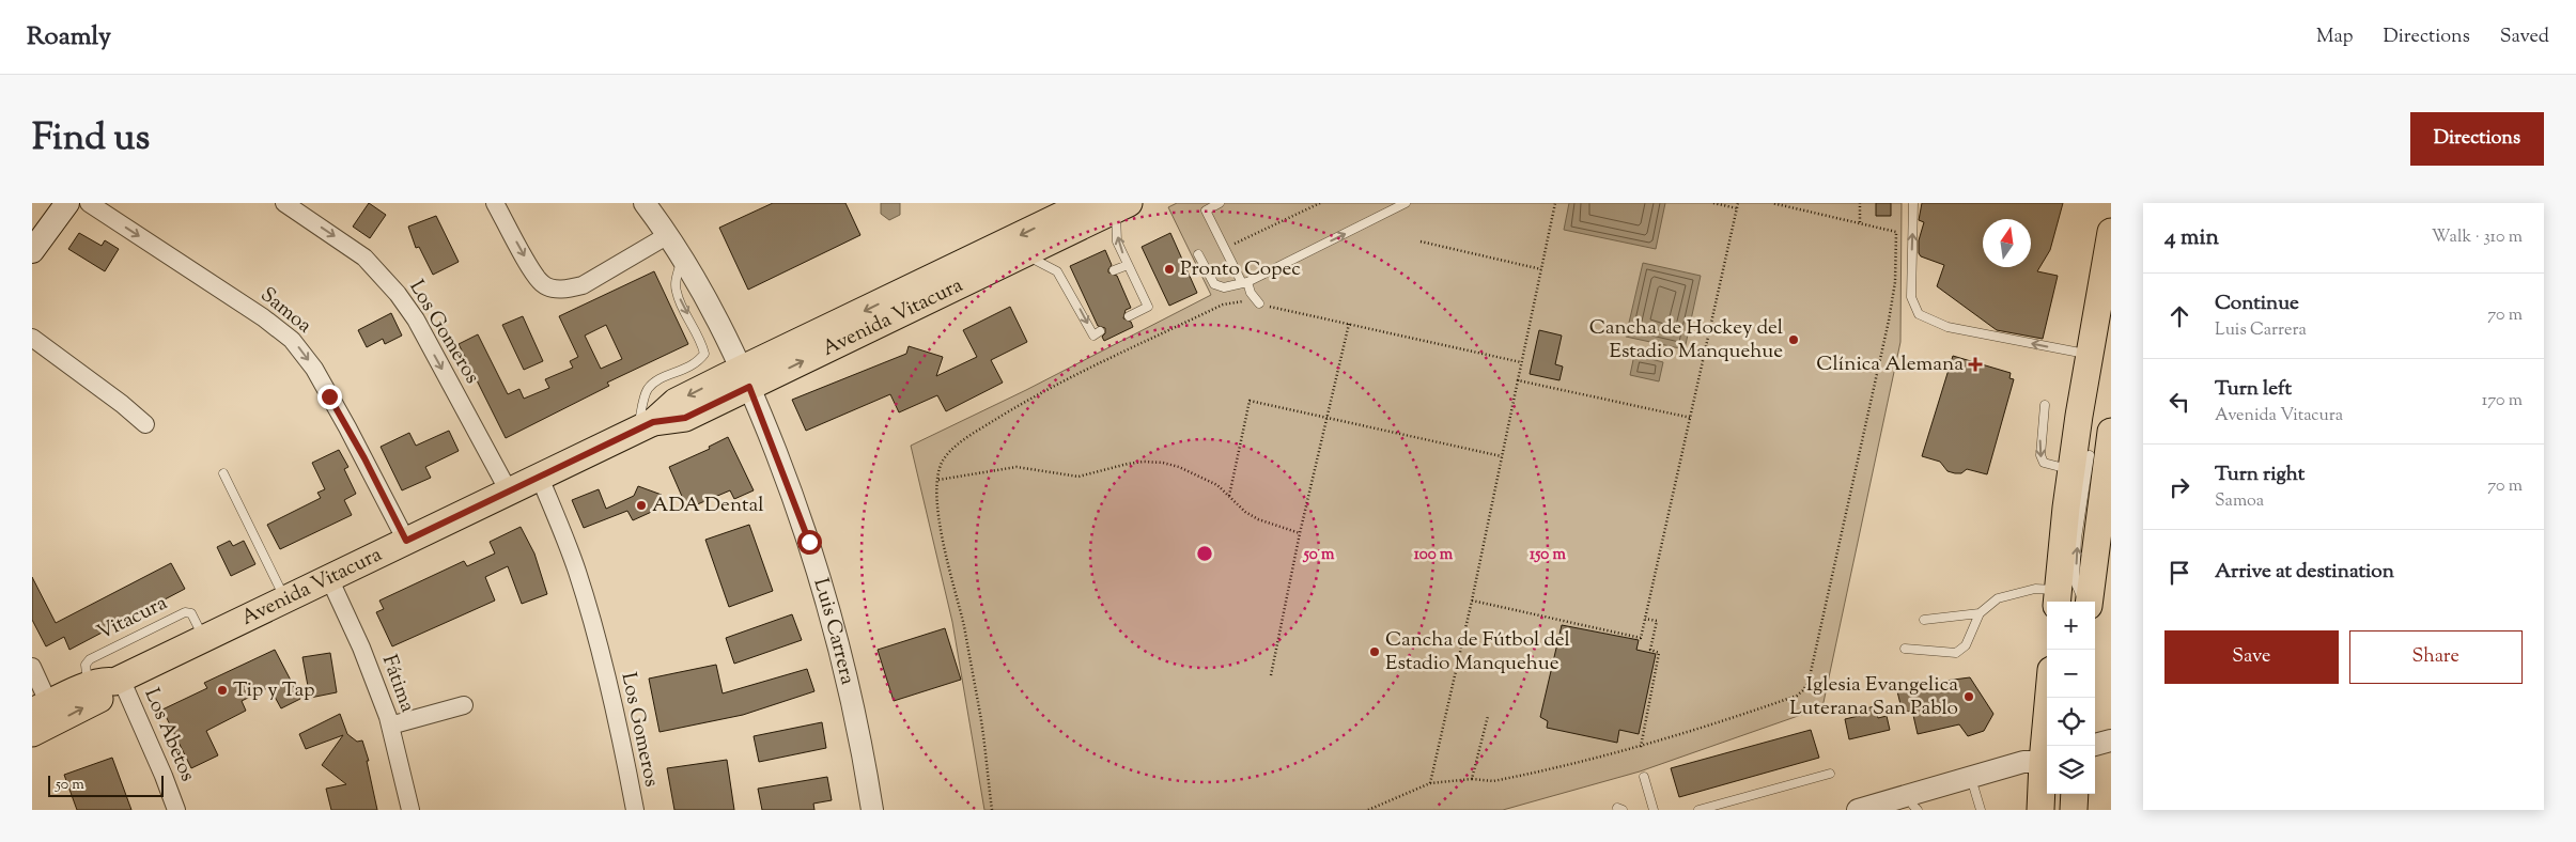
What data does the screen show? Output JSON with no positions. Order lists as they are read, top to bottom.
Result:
{
  "streets": {
    "main road": ["Avenida Vitacura"],
    "street": [
      "Samoa",
      "Los Gomeros",
      "Luis Carrera",
      "Fátima",
      "Los Abetos"
    ],
    "lane": ["Vitacura"]
  },
  "crossings": [
    ["Samoa", "Avenida Vitacura"],
    ["Avenida Vitacura", "Los Gomeros"],
    ["Avenida Vitacura", "Vitacura"],
    ["Avenida Vitacura", "Luis Carrera"],
    ["Avenida Vitacura", "Fátima"],
    ["Avenida Vitacura", "Los Abetos"]
  ],
  "one_way": ["Samoa", "Los Gomeros"],
  "places": {
    "other": [
      "Pronto Copec",
      "Cancha de Hockey del Estadio Manquehue",
      "ADA Dental",
      "Cancha de Fútbol del Estadio Manquehue",
      "Tip y Tap",
      "Iglesia Evangelica Luterana San Pablo"
    ],
    "health": ["Clínica Alemana"]
  },
  "scale_bar": "50 m",
  "north": "top",
  "page": {
    "header": "Roamly",
    "nav": ["Map", "Directions", "Saved"],
    "title": "Find us",
    "buttons": [
      "Directions",
      ["Save", "Share"]
    ],
    "heading": ["4 min", "Walk · 310 m"],
    "list": [
      ["Continue", "Luis Carrera", "70 m"],
      ["Turn left", "Avenida Vitacura", "170 m"],
      ["Turn right", "Samoa", "70 m"],
      "Arrive at destination"
    ],
    "map_buttons": ["+", "−"],
    "scale": "50 m"
  },
  "rings": ["50 m", "100 m", "150 m"]
}
